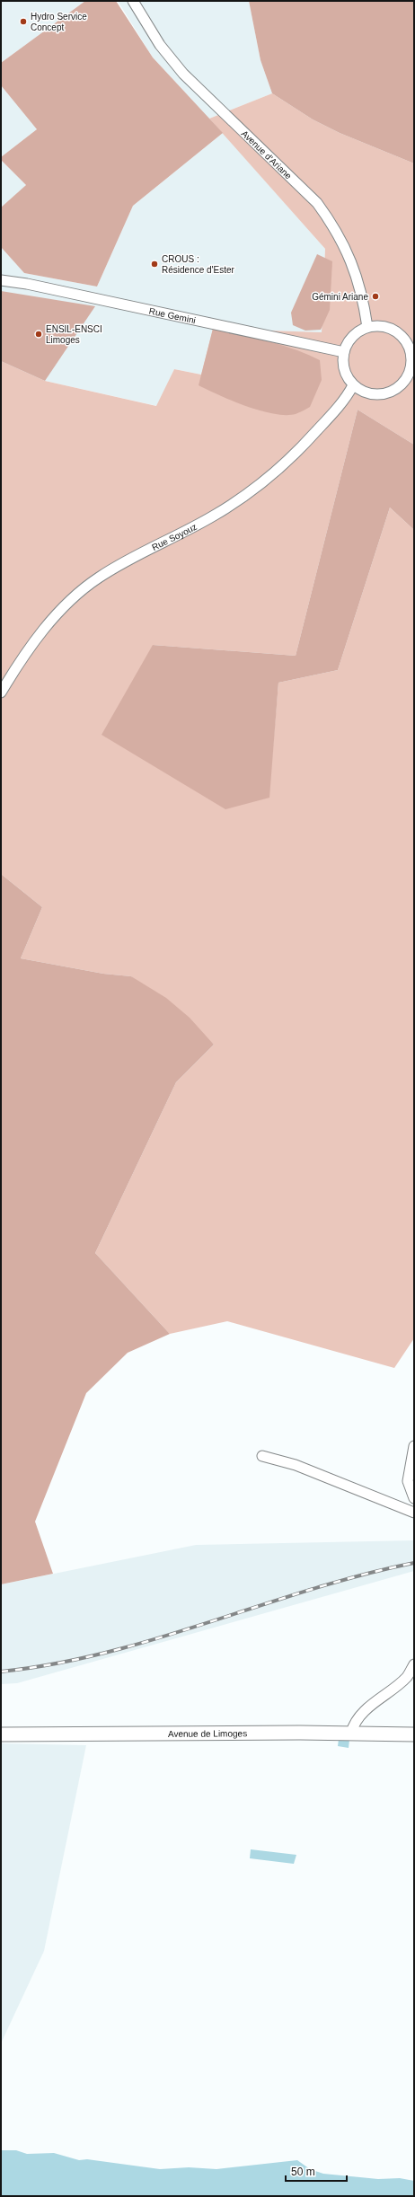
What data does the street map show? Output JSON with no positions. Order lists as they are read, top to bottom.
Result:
{
  "streets": {
    "main road": ["Avenue de Limoges"],
    "street": ["Avenue d'Ariane", "Rue Gemini", "Rue Soyouz"]
  },
  "crossings": [
    ["Avenue d'Ariane", "Rue Gemini"],
    ["Avenue d'Ariane", "Rue Soyouz"],
    ["Rue Gemini", "Rue Soyouz"]
  ],
  "places": [
    "Hydro Service Concept",
    "CROUS : Résidence d'Ester",
    "Gémini Ariane",
    "ENSIL-ENSCI Limoges"
  ],
  "scale_bar": "50 m"
}
